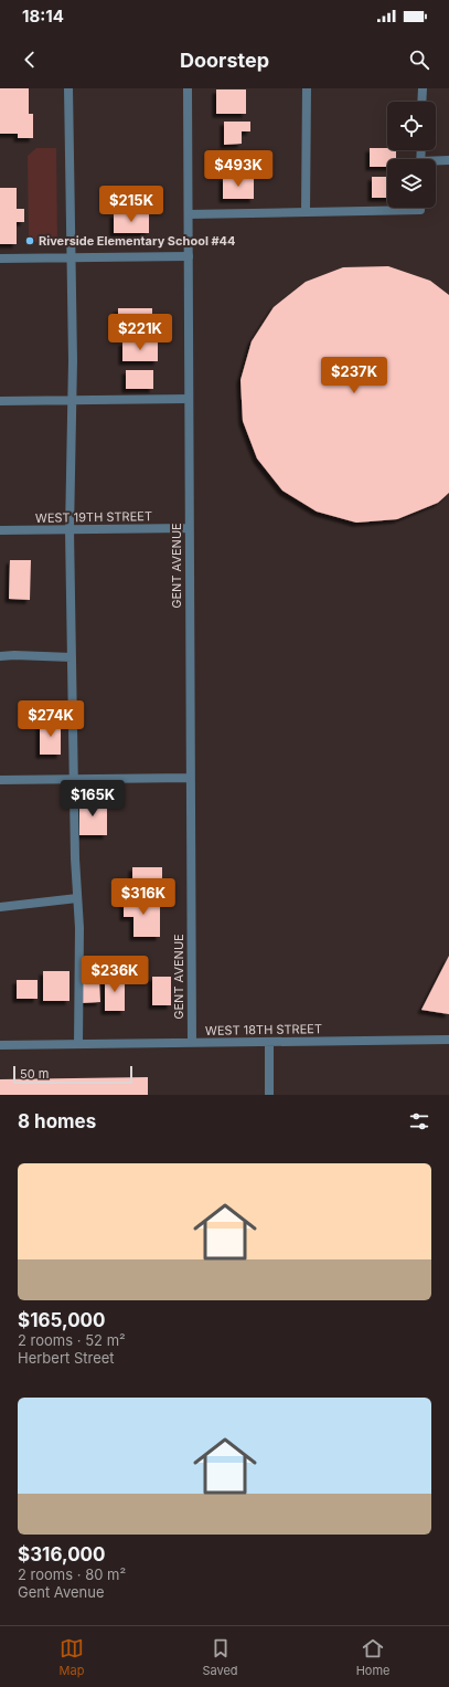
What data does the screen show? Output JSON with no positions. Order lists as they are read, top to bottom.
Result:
{
  "streets": {
    "street": ["WEST 19TH STREET", "GENT AVENUE", "WEST 18TH STREET"]
  },
  "crossings": [
    ["WEST 19TH STREET", "GENT AVENUE"],
    ["GENT AVENUE", "WEST 18TH STREET"]
  ],
  "places": ["Riverside Elementary School #44"],
  "scale_bar": "50 m",
  "page": {
    "status": "18:14",
    "header": "Doorstep",
    "price": [
      "$493K",
      "$215K",
      "$221K",
      "$237K",
      "$274K",
      "$165K",
      "$316K",
      "$236K"
    ],
    "scale": "50 m",
    "heading": "8 homes",
    "list": [
      {
        "name": "$165,000",
        "note": "2 rooms · 52 m² · Herbert Street"
      },
      {
        "name": "$316,000",
        "note": "2 rooms · 80 m² · Gent Avenue"
      }
    ],
    "tabs": ["Map", "Saved", "Home"]
  }
}
